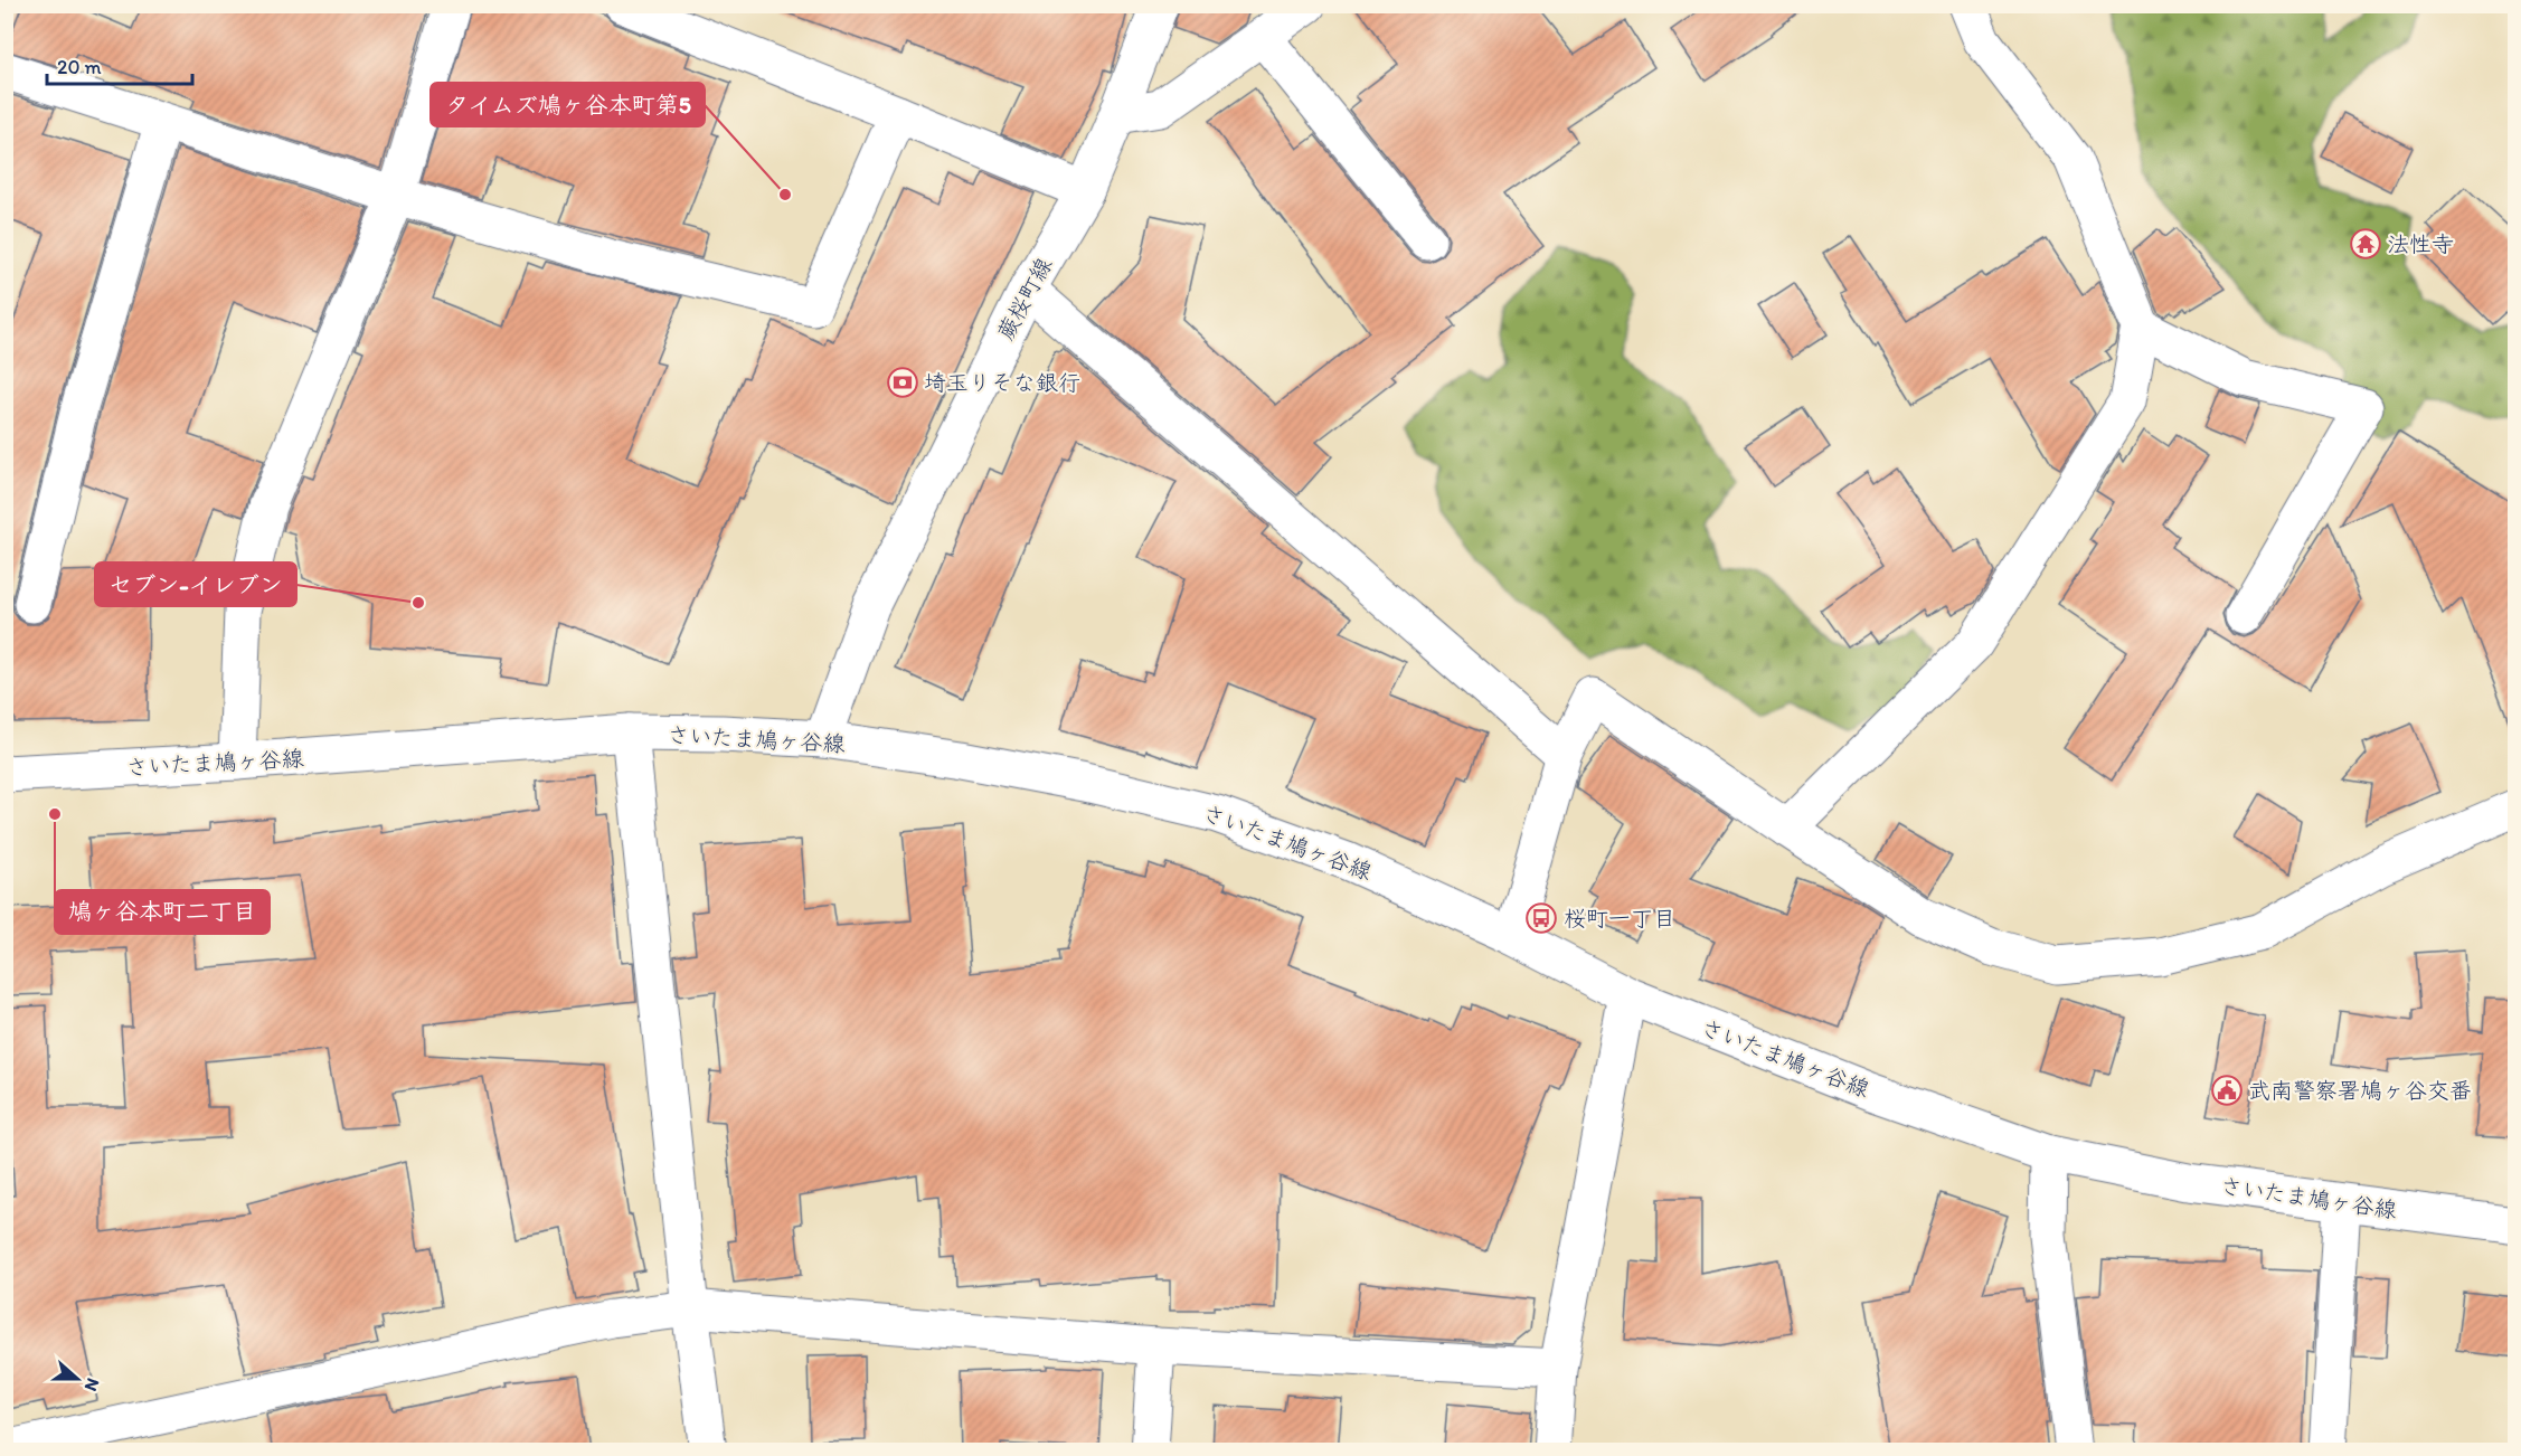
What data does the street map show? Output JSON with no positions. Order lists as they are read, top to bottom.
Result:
{
  "streets": {
    "street": ["蕨桜町線", "さいたま鳩ヶ谷線"]
  },
  "crossings": [
    ["蕨桜町線", "さいたま鳩ヶ谷線"]
  ],
  "places": {
    "other": ["タイムズ鳩ヶ谷本町第5", "セブン-イレブン", "鳩ヶ谷本町二丁目"],
    "temple": ["法性寺"],
    "bank": ["埼玉りそな銀行"],
    "bus stop": ["桜町一丁目"],
    "public building": ["武南警察署鳩ヶ谷交番"]
  },
  "scale_bar": "20 m",
  "north": "right"
}
